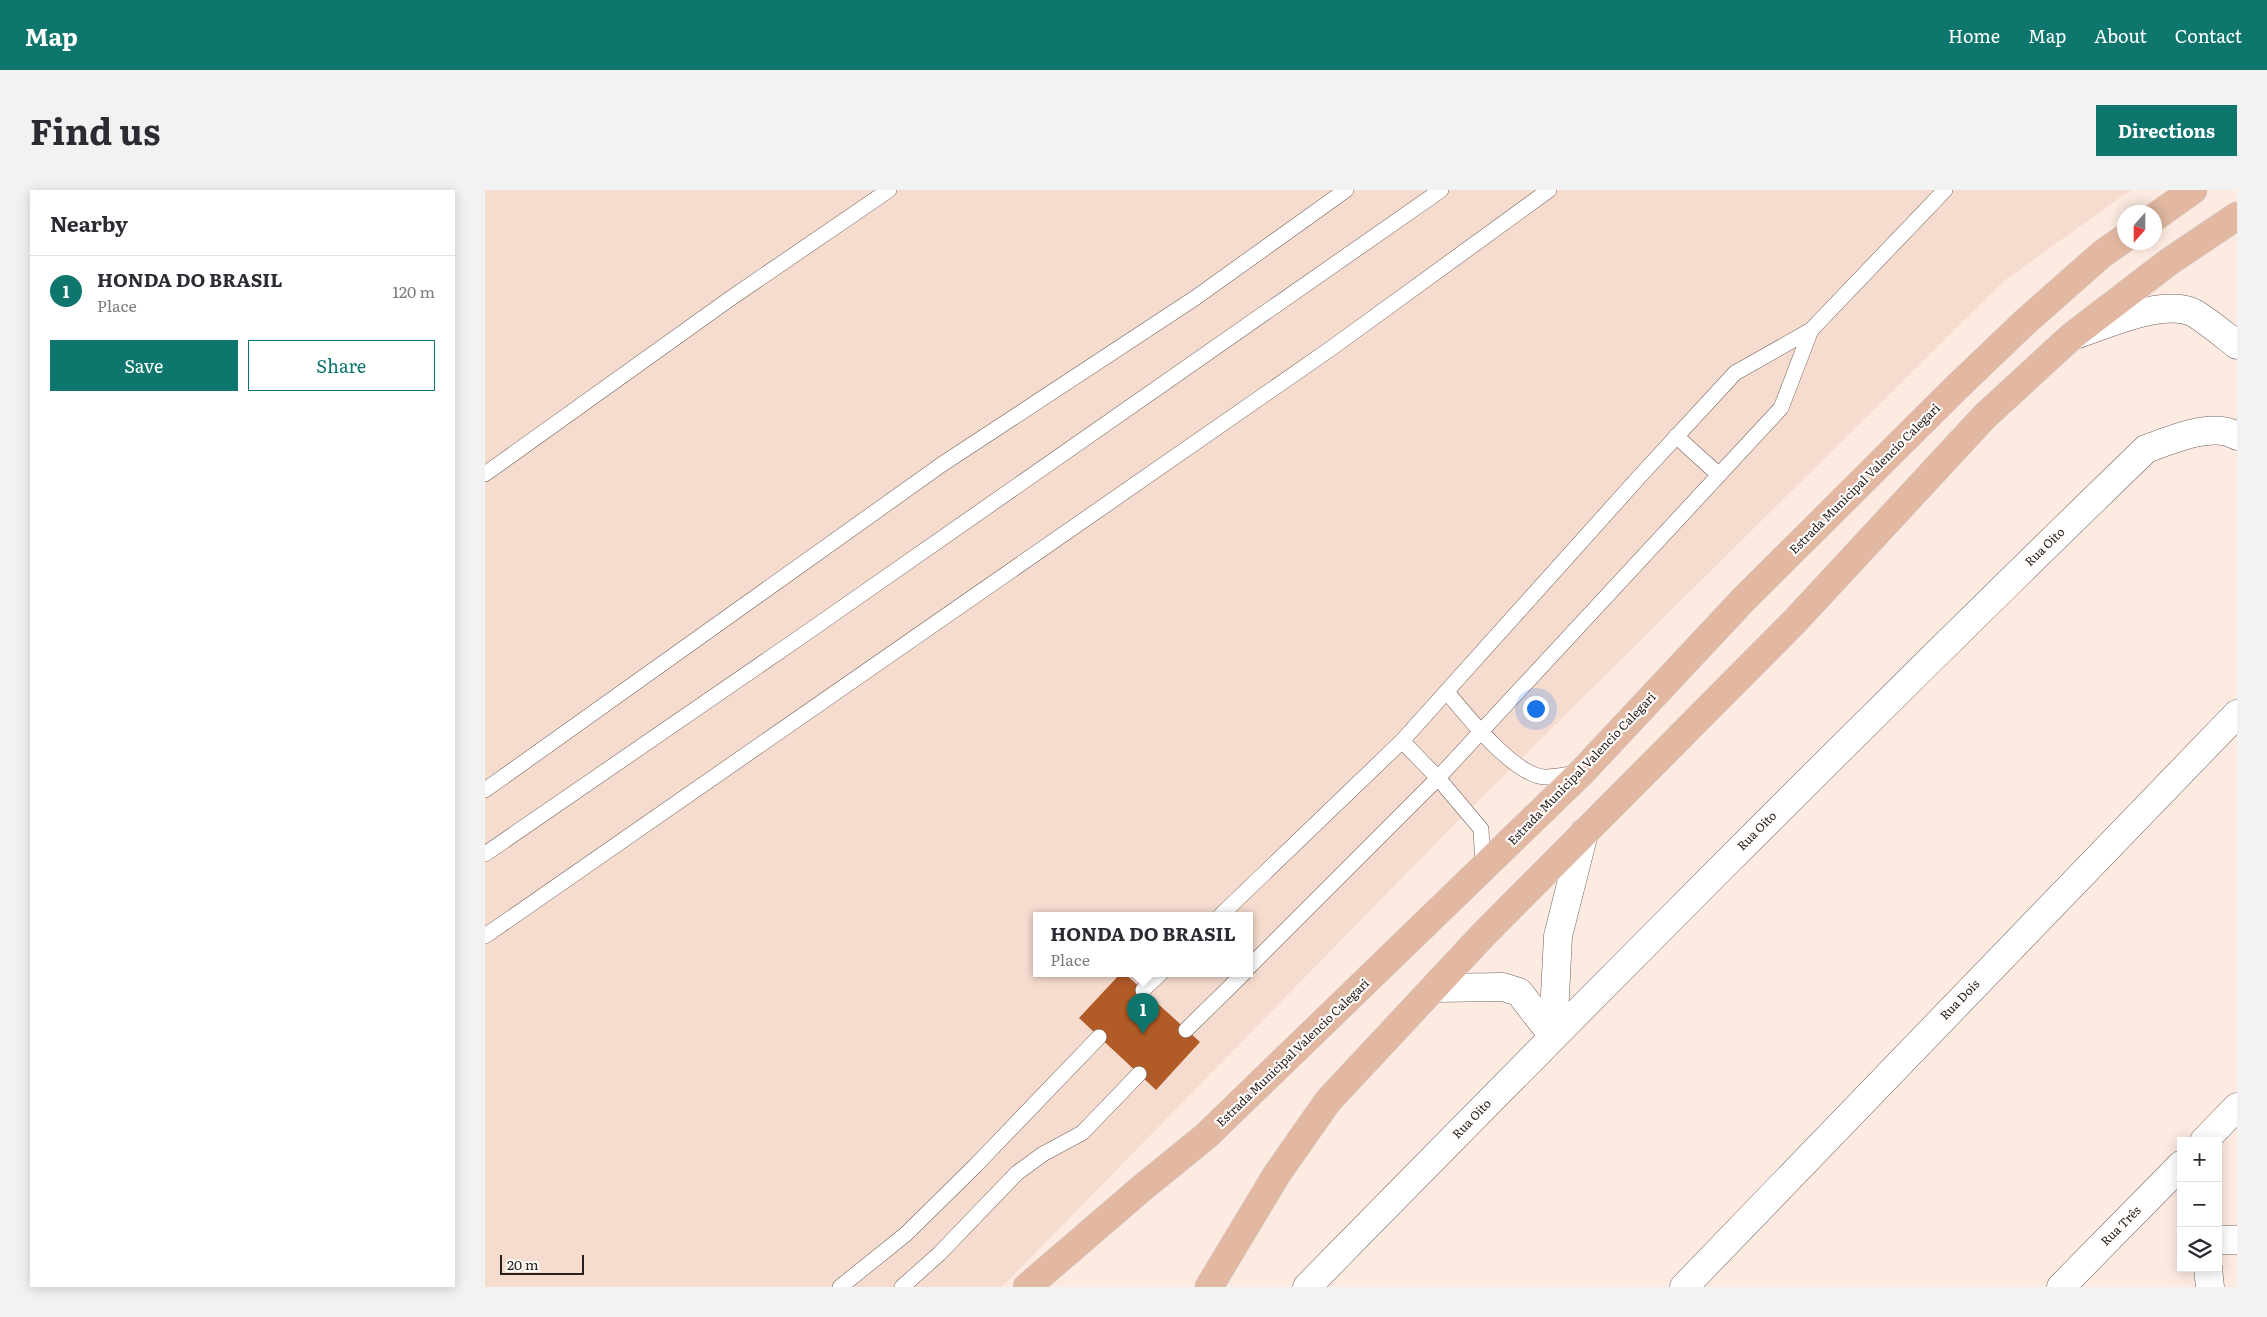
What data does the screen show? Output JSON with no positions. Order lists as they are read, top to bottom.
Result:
{
  "streets": {
    "main road": ["Estrada Municipal Valencio Calegari"],
    "street": ["Rua Oito", "Rua Dois", "Rua Três"]
  },
  "scale_bar": "20 m",
  "north": "bottom",
  "page": {
    "header": "Map",
    "nav": [
      "Home",
      "Map",
      "About",
      "Contact"
    ],
    "title": "Find us",
    "buttons": [
      "Directions",
      ["Save", "Share"]
    ],
    "heading": "Nearby",
    "list": [
      {
        "mark": "1",
        "name": "HONDA DO BRASIL",
        "note": "Place",
        "value": "120 m"
      }
    ],
    "popup": ["HONDA DO BRASIL", "Place"],
    "pins": "1",
    "map_buttons": ["+", "−"],
    "scale": "20 m"
  }
}
